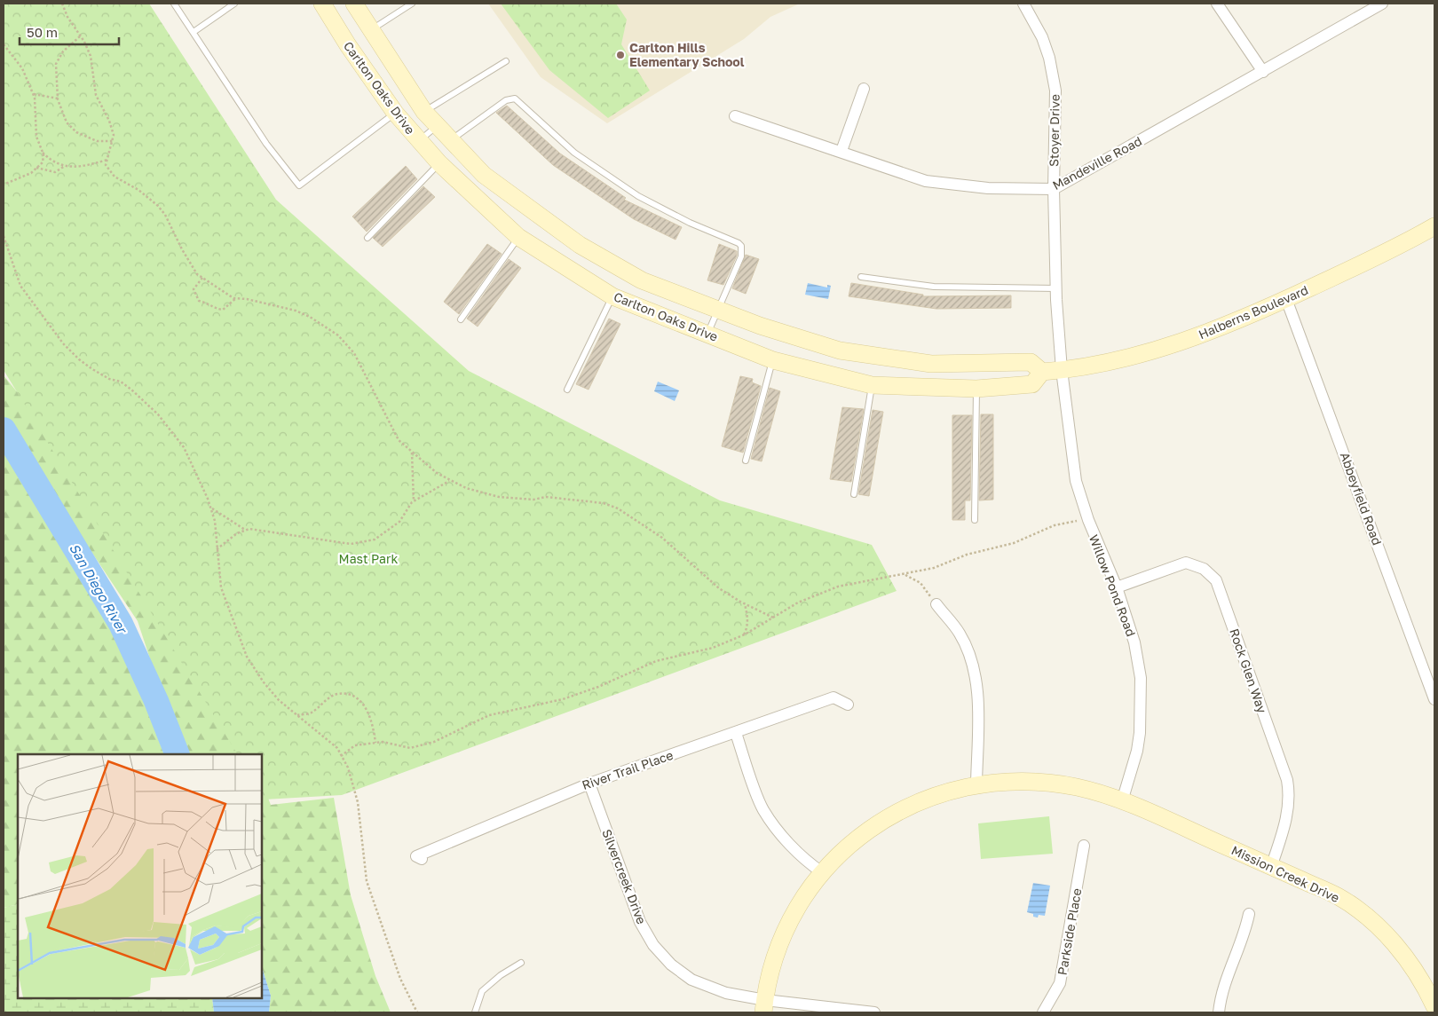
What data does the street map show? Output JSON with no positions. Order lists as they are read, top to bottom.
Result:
{
  "streets": {
    "main road": ["Carlton Oaks Drive", "Halberns Boulevard", "Mission Creek Drive"],
    "street": [
      "Stoyer Drive",
      "Mandeville Road",
      "Abbeyfield Road",
      "Willow Pond Road",
      "Rock Glen Way",
      "River Trail Place",
      "Silvercreek Drive",
      "Parkside Place"
    ]
  },
  "crossings": [
    ["Carlton Oaks Drive", "Stoyer Drive"],
    ["Carlton Oaks Drive", "Halberns Boulevard"],
    ["Carlton Oaks Drive", "Willow Pond Road"],
    ["Stoyer Drive", "Mandeville Road"],
    ["Stoyer Drive", "Halberns Boulevard"],
    ["Stoyer Drive", "Willow Pond Road"],
    ["Halberns Boulevard", "Abbeyfield Road"],
    ["Halberns Boulevard", "Willow Pond Road"],
    ["Willow Pond Road", "Rock Glen Way"],
    ["Willow Pond Road", "Mission Creek Drive"],
    ["Rock Glen Way", "Mission Creek Drive"],
    ["River Trail Place", "Silvercreek Drive"],
    ["Mission Creek Drive", "Silvercreek Drive"]
  ],
  "water": ["San Diego River"],
  "parks": ["Mast Park"],
  "places": ["Carlton Hills Elementary School"],
  "scale_bar": "50 m"
}
